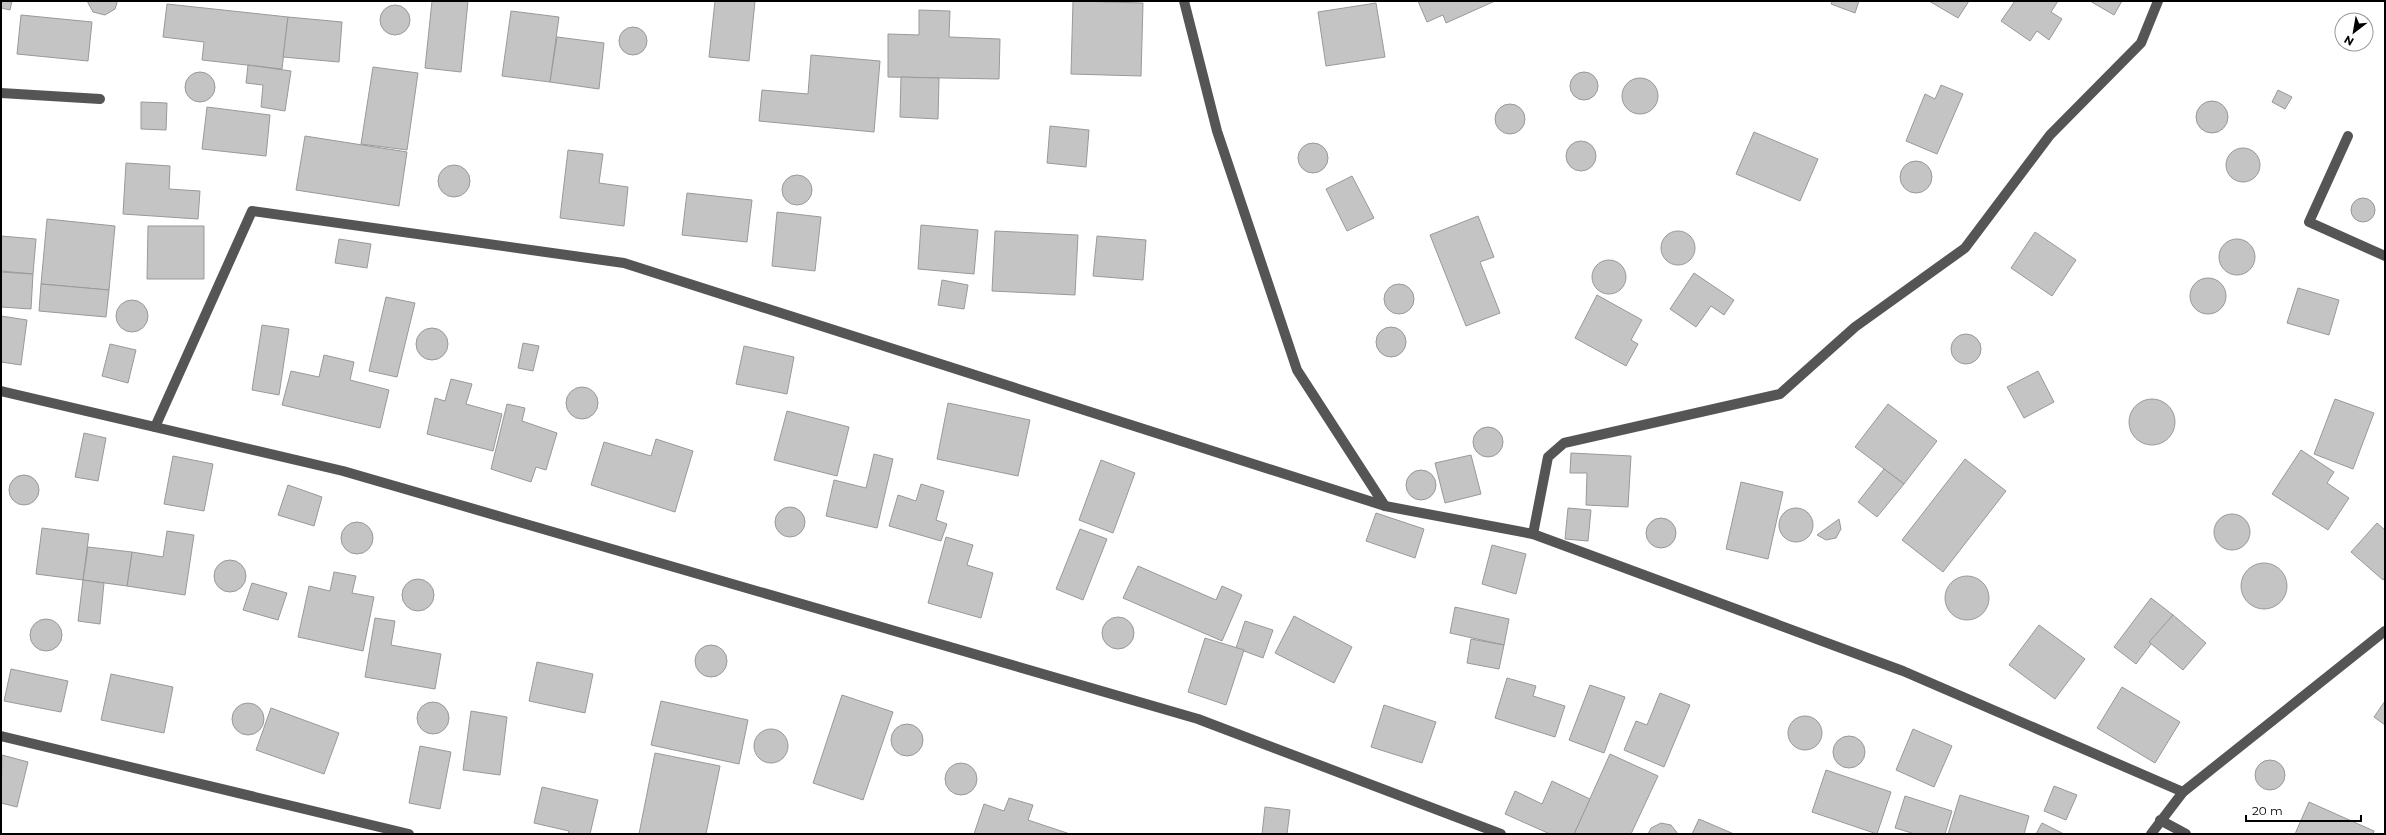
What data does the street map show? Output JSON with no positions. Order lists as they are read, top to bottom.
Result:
{
  "scale_bar": "20 m",
  "north": "bottom left"
}
